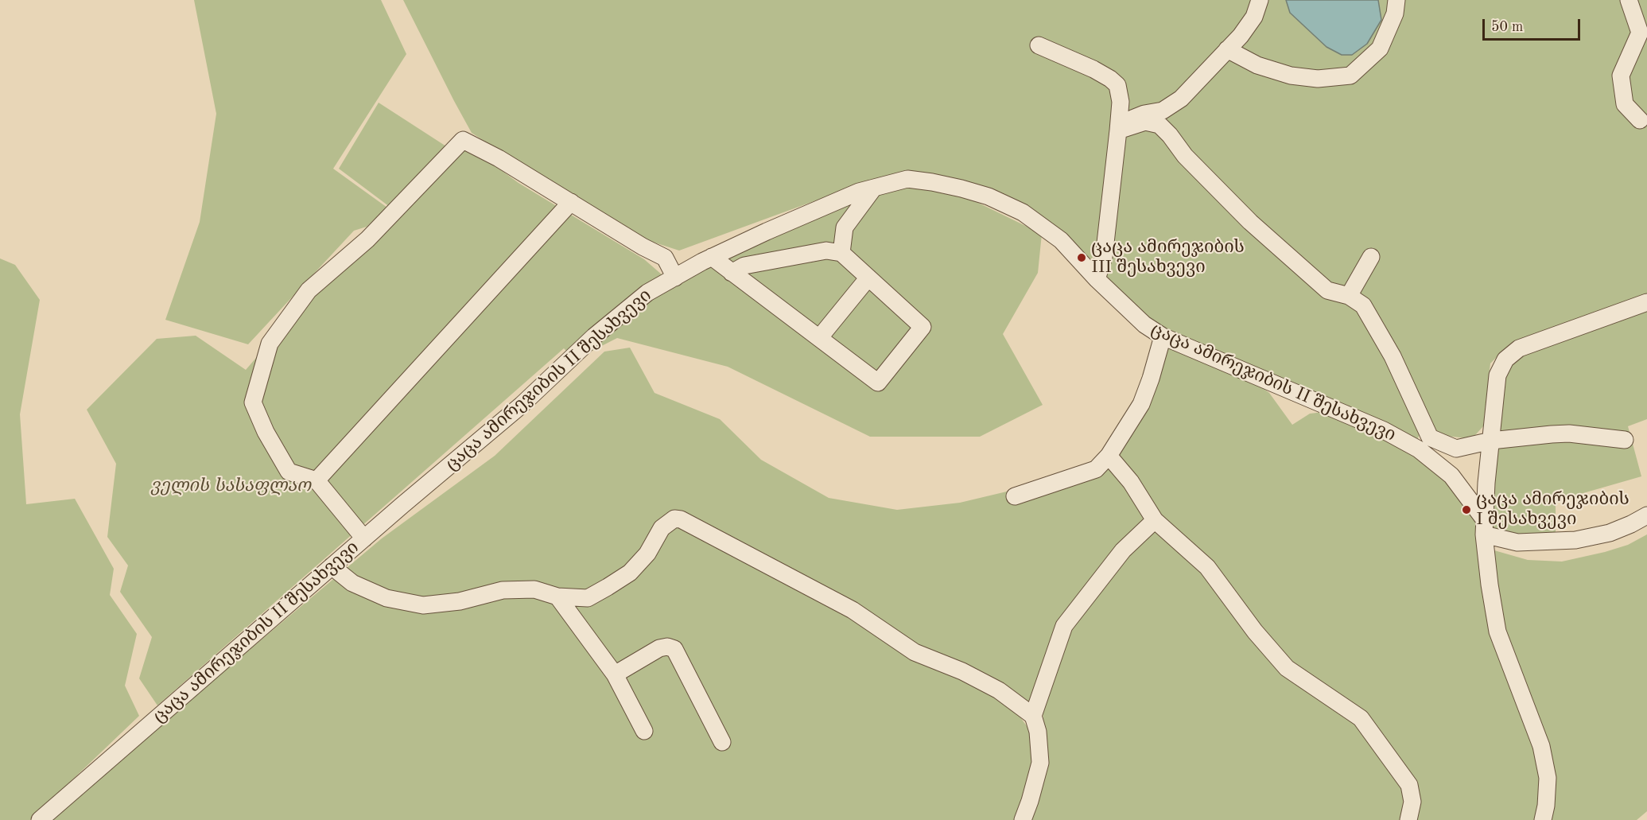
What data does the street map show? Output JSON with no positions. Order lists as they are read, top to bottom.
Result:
{
  "streets": {
    "street": ["ცაცა ამირეჯიბის II შესახვევი"]
  },
  "parks": ["ველის სასაფლაო"],
  "places": ["ცაცა ამირეჯიბის III შესახვევი", "ცაცა ამირეჯიბის I შესახვევი"],
  "scale_bar": "50 m"
}
